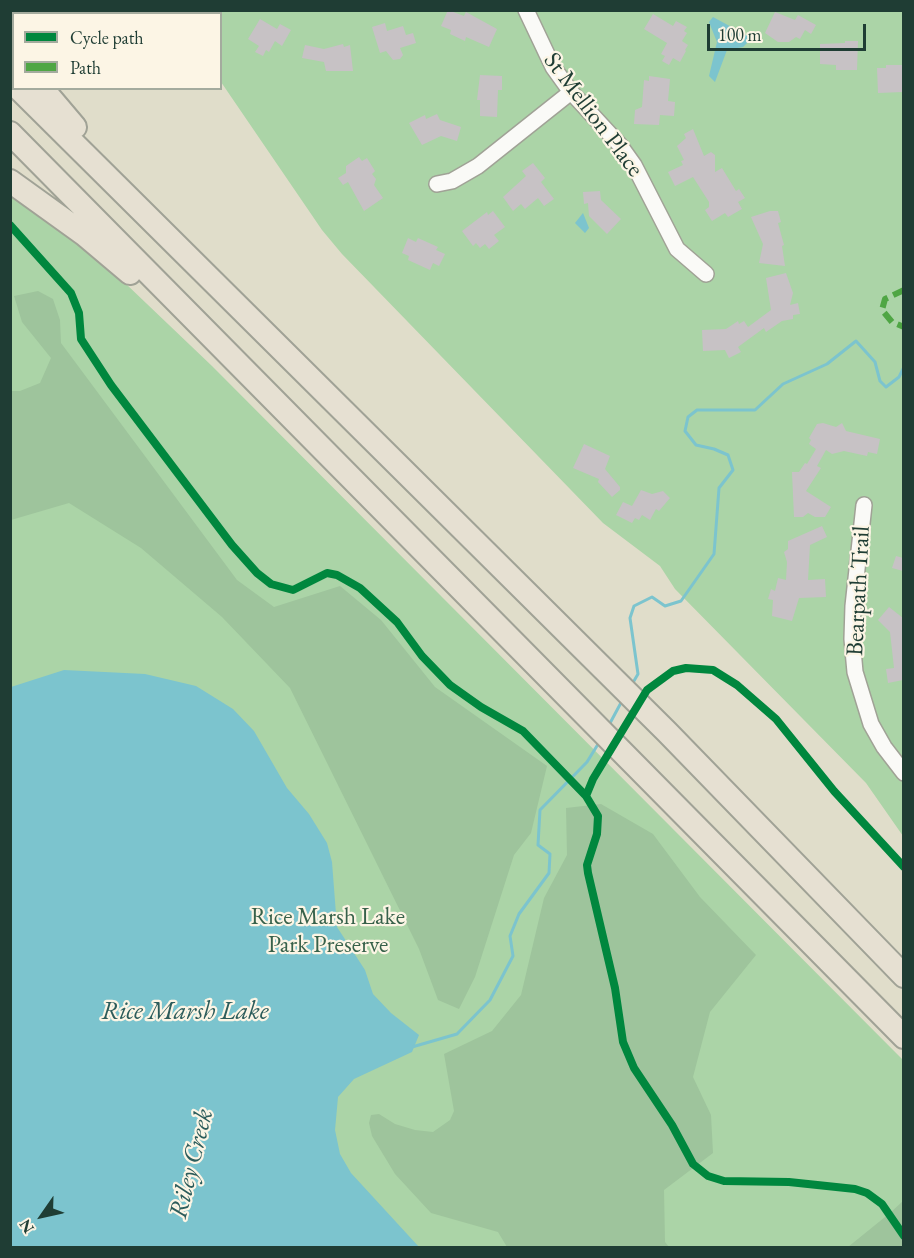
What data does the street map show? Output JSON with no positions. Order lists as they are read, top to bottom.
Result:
{
  "streets": {
    "street": ["St Mellion Place", "Bearpath Trail"]
  },
  "water": ["Rice Marsh Lake", "Riley Creek"],
  "parks": ["Rice Marsh Lake Park Preserve"],
  "legend": ["Cycle path", "Path"],
  "scale_bar": "100 m",
  "north": "bottom left"
}
